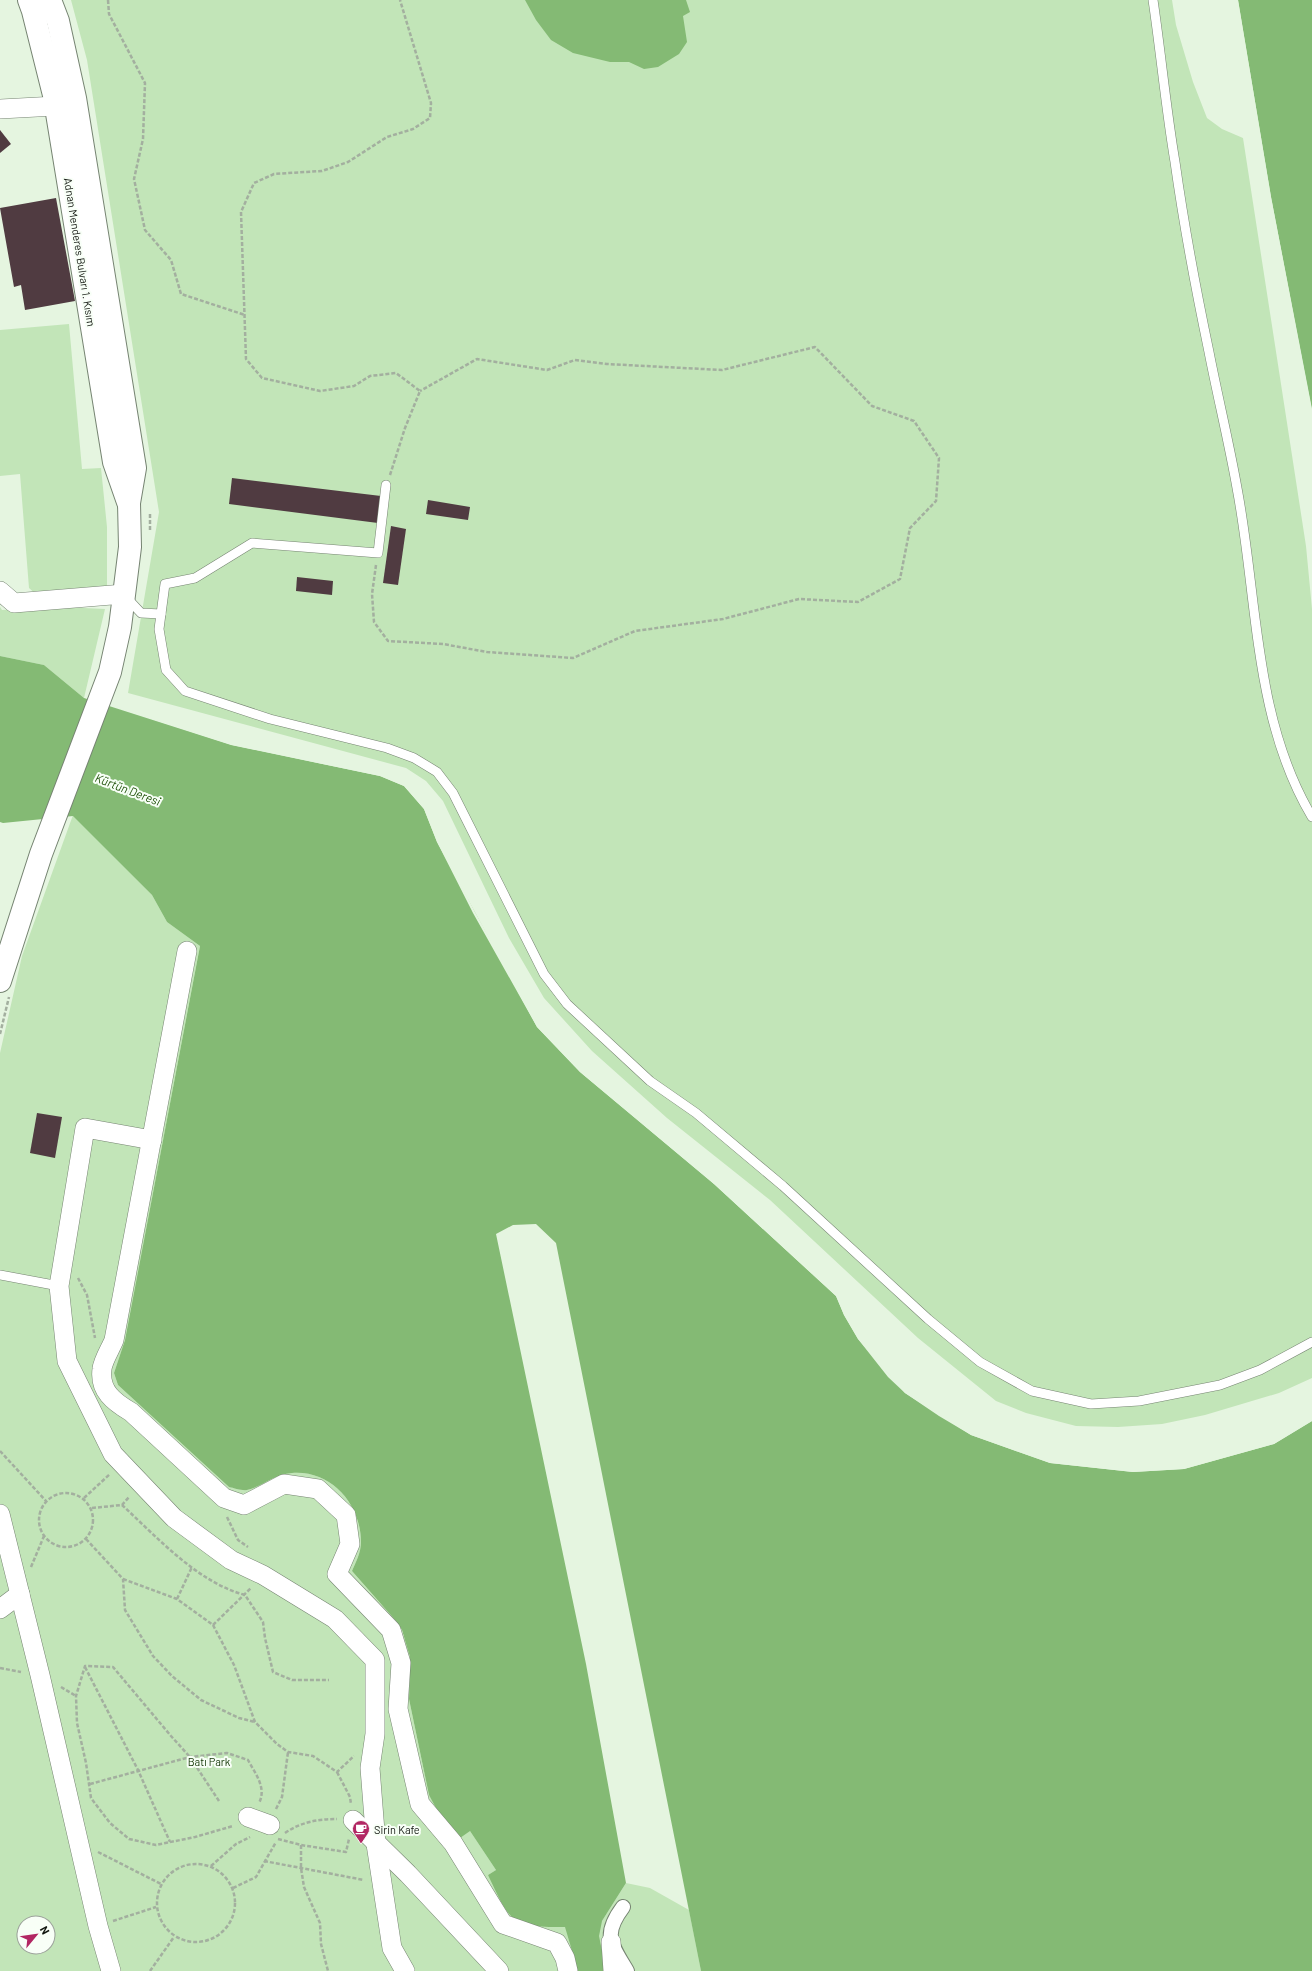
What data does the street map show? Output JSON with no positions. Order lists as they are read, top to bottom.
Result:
{
  "streets": {
    "main road": ["Adnan Menderes Bulvarı 1. Kısım"]
  },
  "water": ["Kürtün Deresi"],
  "parks": ["Batı Park"],
  "places": {
    "cafe": ["Sirin Kafe"]
  },
  "north": "top right"
}
